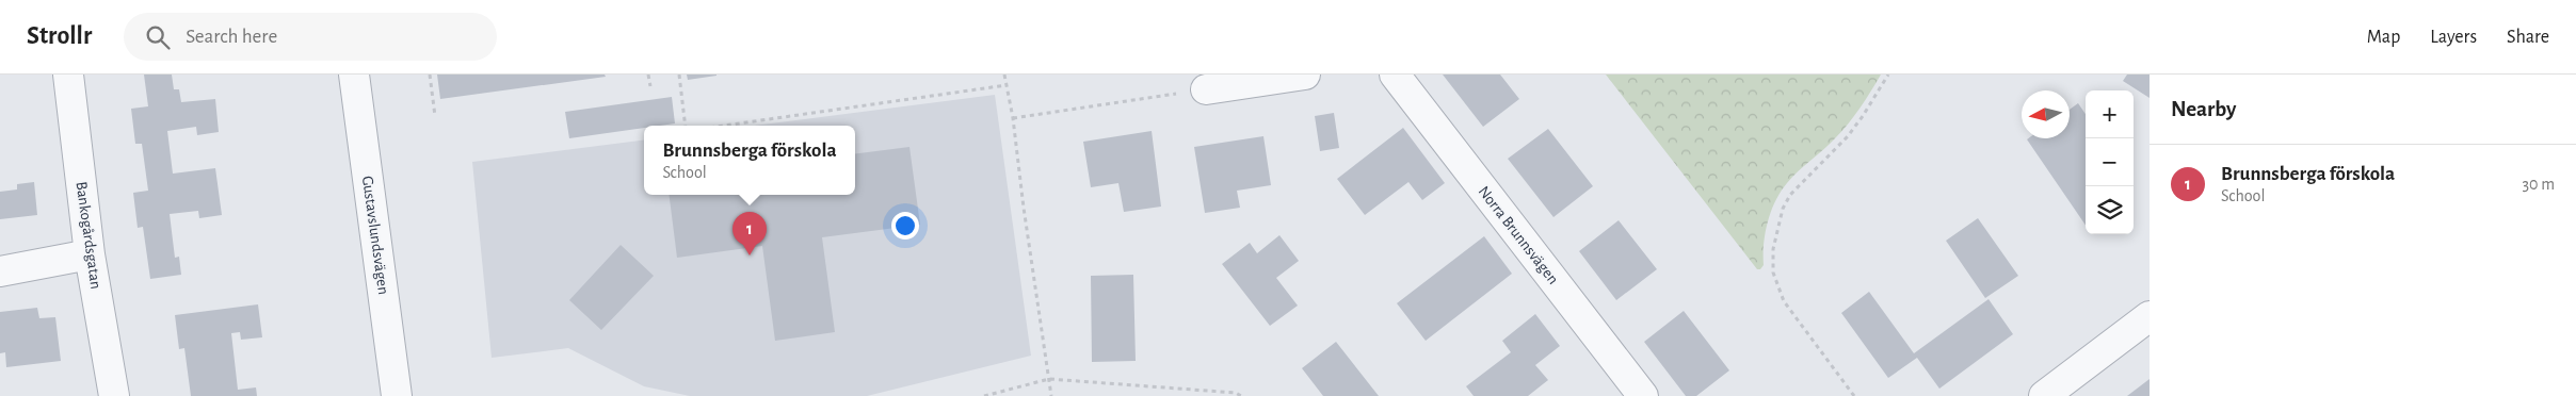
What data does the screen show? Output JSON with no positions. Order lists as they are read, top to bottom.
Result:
{
  "streets": {
    "street": ["Bankogårdsgatan", "Gustavslundsvägen", "Norra Brunnsvägen"]
  },
  "north": "left",
  "page": {
    "header": "Strollr",
    "search": "Search here",
    "nav": ["Map", "Layers", "Share"],
    "heading": "Nearby",
    "map_buttons": ["+", "−"],
    "popup": ["Brunnsberga förskola", "School"],
    "list": [
      {
        "mark": "1",
        "name": "Brunnsberga förskola",
        "note": "School",
        "value": "30 m"
      }
    ],
    "pins": "1"
  }
}
